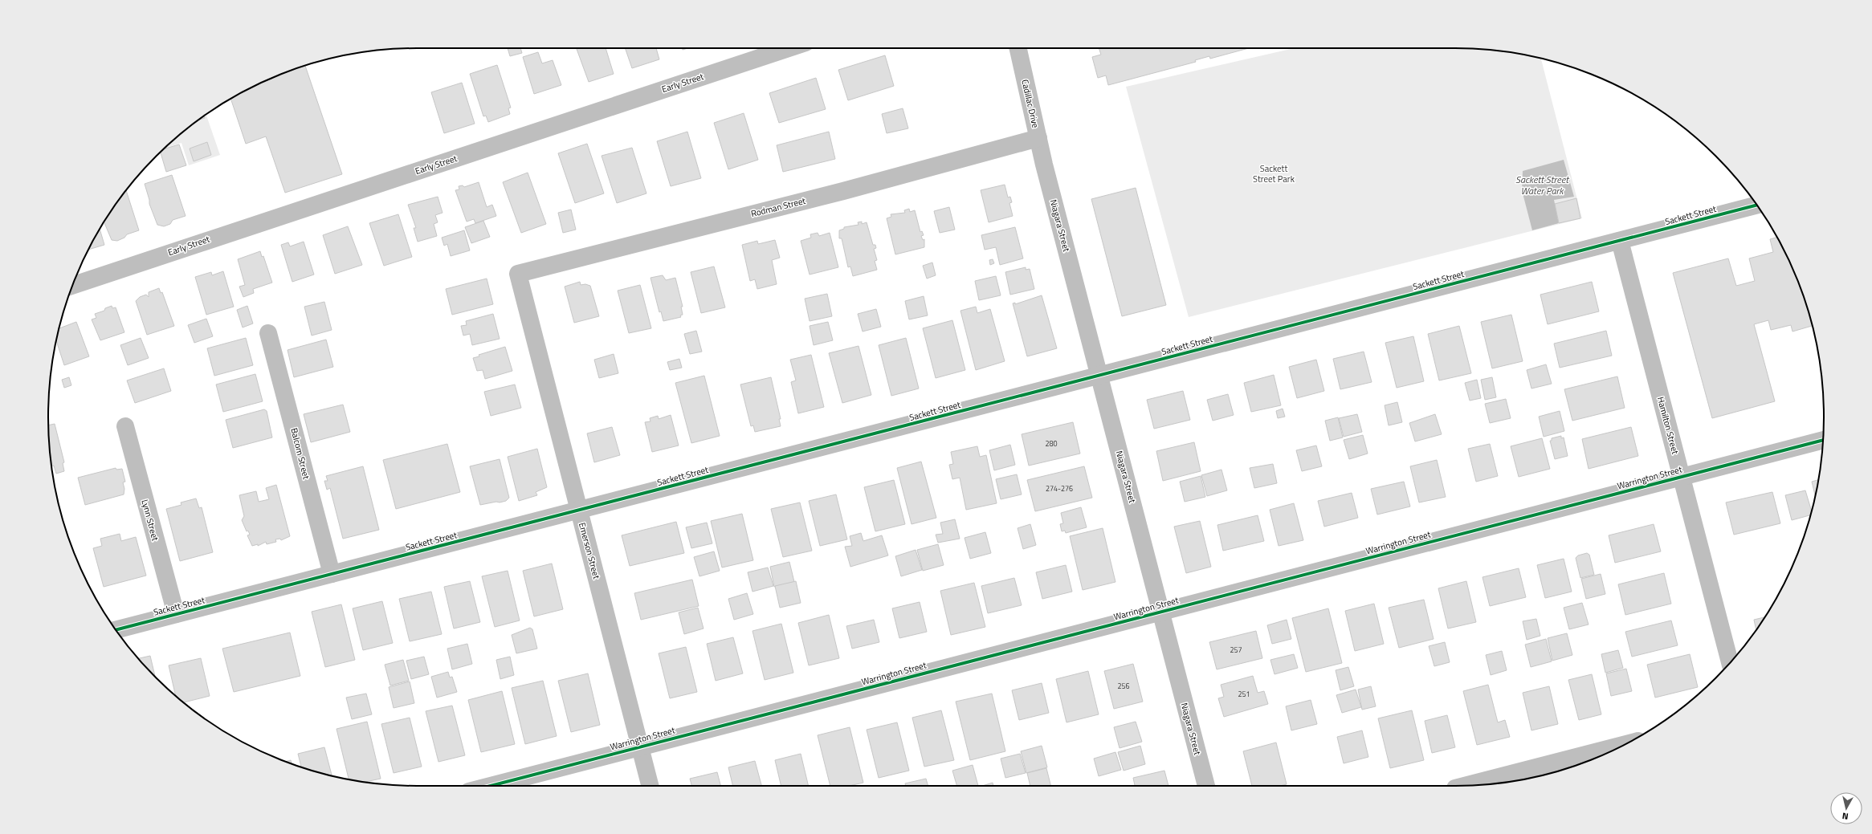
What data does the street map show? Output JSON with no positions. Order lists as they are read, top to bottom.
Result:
{
  "streets": {
    "street": [
      "Early Street",
      "Cadillac Drive",
      "Rodman Street",
      "Sackett Street",
      "Niagara Street",
      "Hamilton Street",
      "Balcom Street",
      "Warrington Street",
      "Lynn Street",
      "Emerson Street"
    ]
  },
  "crossings": [
    ["Cadillac Drive", "Rodman Street"],
    ["Cadillac Drive", "Niagara Street"],
    ["Rodman Street", "Emerson Street"],
    ["Sackett Street", "Niagara Street"],
    ["Sackett Street", "Hamilton Street"],
    ["Sackett Street", "Balcom Street"],
    ["Sackett Street", "Lynn Street"],
    ["Sackett Street", "Emerson Street"],
    ["Niagara Street", "Warrington Street"],
    ["Hamilton Street", "Warrington Street"],
    ["Warrington Street", "Emerson Street"]
  ],
  "water": ["Sackett Street Water Park"],
  "parks": ["Sackett Street Park"],
  "house_numbers": [
    "280",
    "274-276",
    "257",
    "256",
    "251"
  ],
  "north": "bottom"
}
